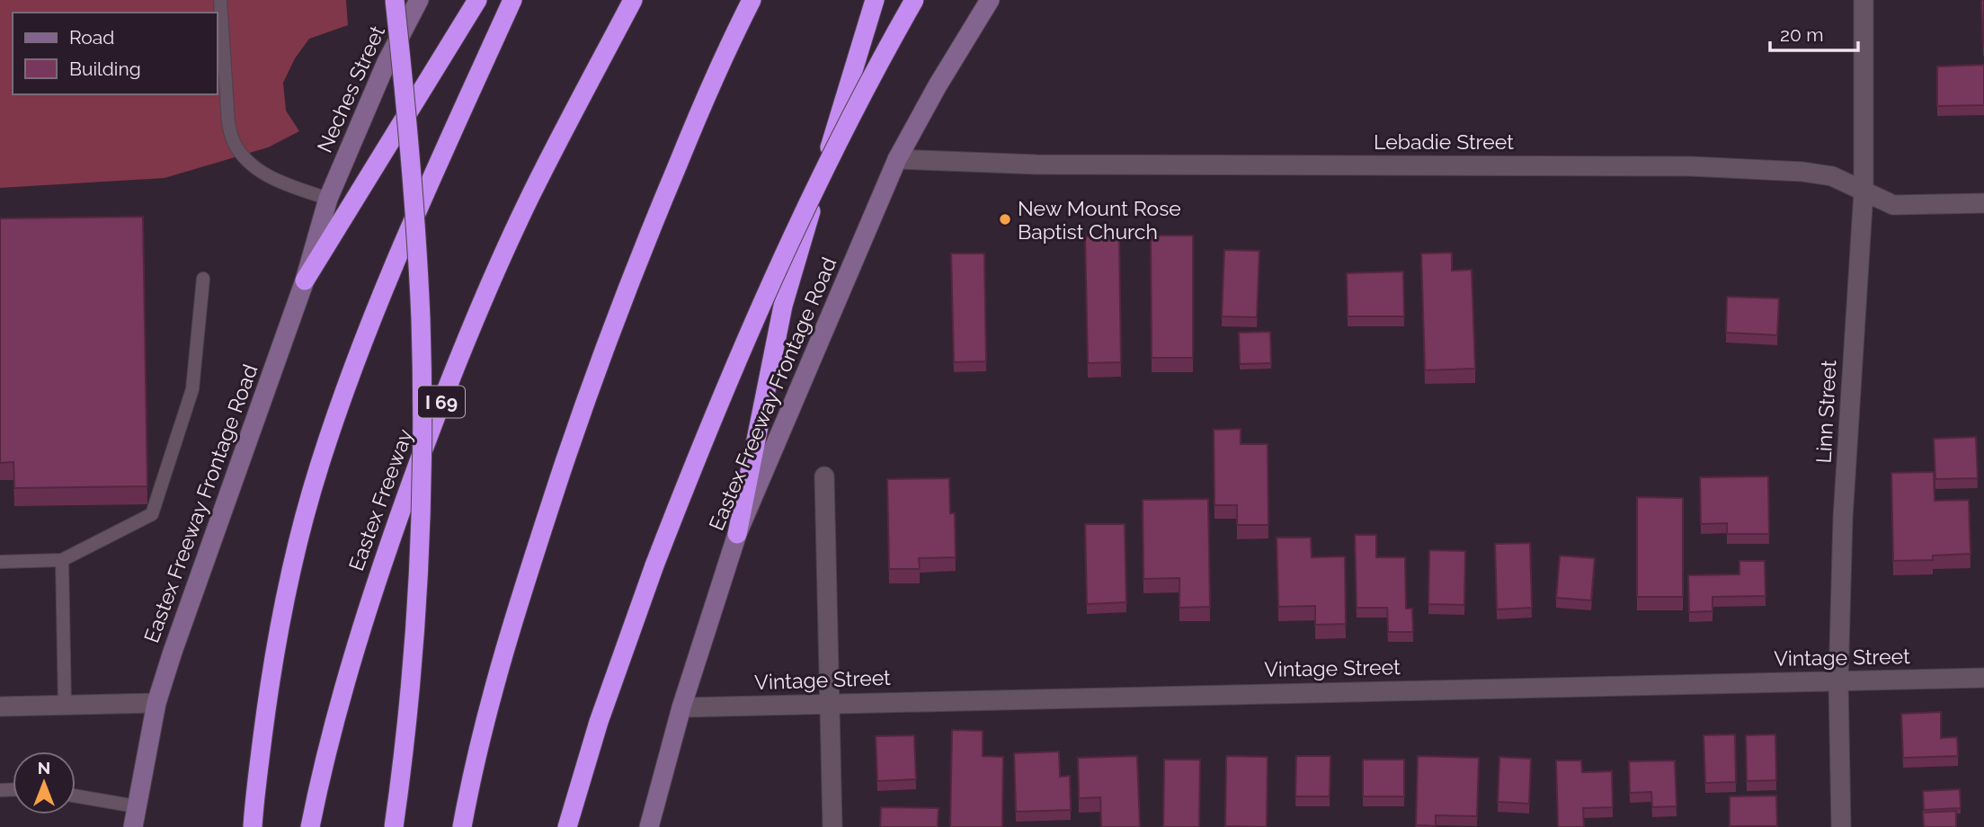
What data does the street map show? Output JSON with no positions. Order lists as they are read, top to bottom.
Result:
{
  "streets": {
    "highway": ["I 69", "Eastex Freeway"],
    "main road": ["Neches Street", "Eastex Freeway Frontage Road"],
    "street": ["Lebadie Street", "Linn Street", "Vintage Street"]
  },
  "crossings": [
    ["Neches Street", "Eastex Freeway Frontage Road"],
    ["Lebadie Street", "Eastex Freeway Frontage Road"],
    ["Lebadie Street", "Linn Street"],
    ["Eastex Freeway Frontage Road", "Vintage Street"],
    ["Linn Street", "Vintage Street"]
  ],
  "places": ["New Mount Rose Baptist Church"],
  "legend": ["Road", "Building"],
  "scale_bar": "20 m",
  "north": "top"
}
